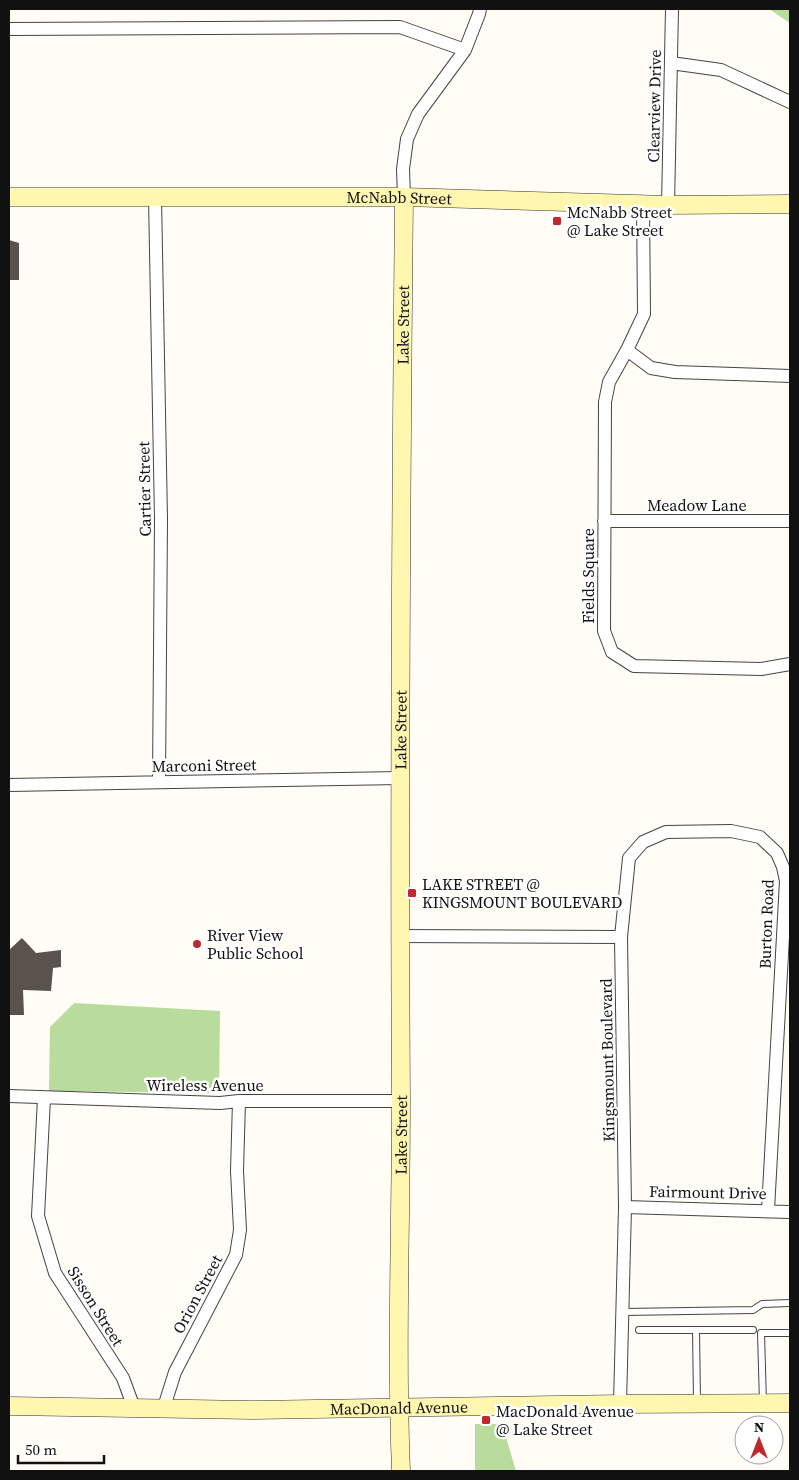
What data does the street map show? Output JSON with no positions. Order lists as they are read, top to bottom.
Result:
{
  "streets": {
    "street": [
      "Clearview Drive",
      "McNabb Street",
      "Lake Street",
      "Cartier Street",
      "Meadow Lane",
      "Fields Square",
      "Marconi Street",
      "Burton Road",
      "Kingsmount Boulevard",
      "Wireless Avenue",
      "Fairmount Drive",
      "Orion Street",
      "Sisson Street",
      "MacDonald Avenue"
    ]
  },
  "crossings": [
    ["Clearview Drive", "McNabb Street"],
    ["McNabb Street", "Lake Street"],
    ["McNabb Street", "Cartier Street"],
    ["McNabb Street", "Fields Square"],
    ["Lake Street", "Marconi Street"],
    ["Lake Street", "Wireless Avenue"],
    ["Lake Street", "MacDonald Avenue"],
    ["Cartier Street", "Marconi Street"],
    ["Meadow Lane", "Fields Square"],
    ["Burton Road", "Kingsmount Boulevard"],
    ["Burton Road", "Fairmount Drive"],
    ["Kingsmount Boulevard", "Fairmount Drive"],
    ["Kingsmount Boulevard", "MacDonald Avenue"],
    ["Wireless Avenue", "Orion Street"],
    ["Wireless Avenue", "Sisson Street"],
    ["Orion Street", "MacDonald Avenue"],
    ["Sisson Street", "MacDonald Avenue"]
  ],
  "places": {
    "transit": ["McNabb Street @ Lake Street", "LAKE STREET @ KINGSMOUNT BOULEVARD", "MacDonald Avenue @ Lake Street"],
    "other": ["River View Public School"]
  },
  "scale_bar": "50 m",
  "north": "top"
}
